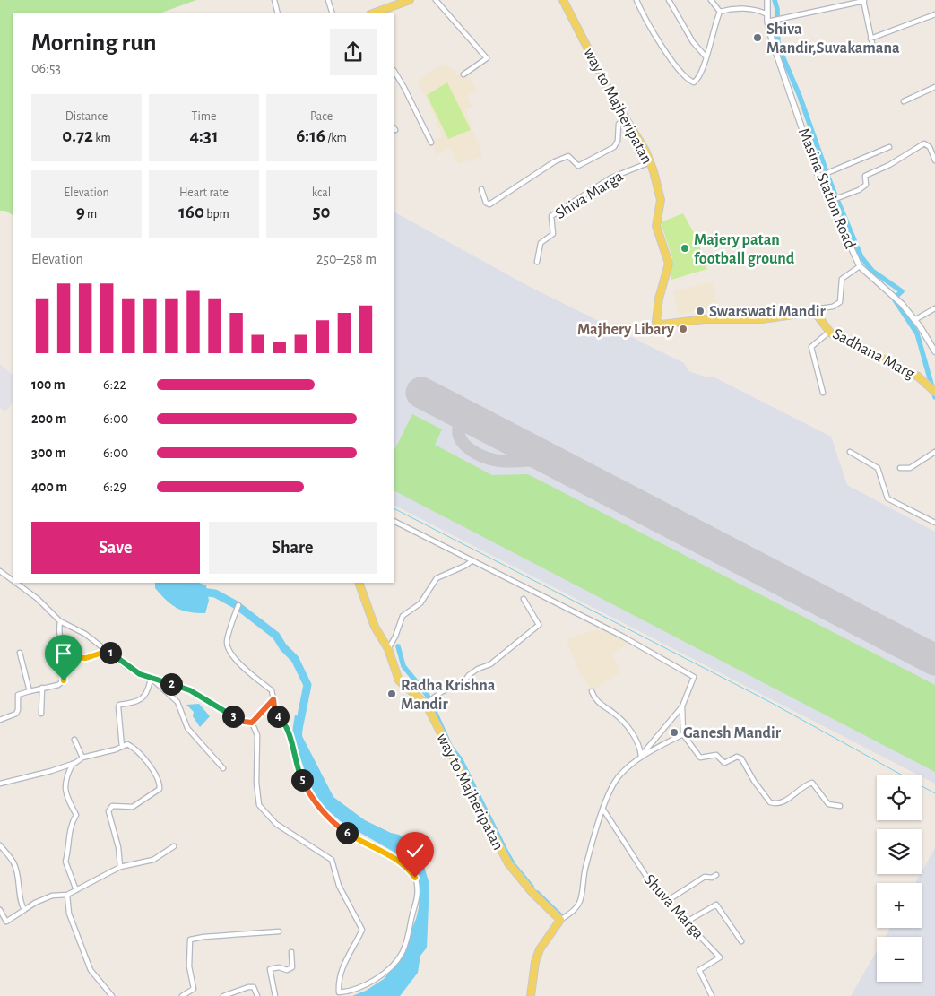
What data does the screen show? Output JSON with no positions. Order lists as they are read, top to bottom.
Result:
{
  "streets": {
    "main road": ["way to Majheripatan", "Sadhana Marg"],
    "street": ["Masina Station Road", "Shiva Marga", "Shuva Marga"]
  },
  "crossings": [
    ["way to Majheripatan", "Shiva Marga"],
    ["way to Majheripatan", "Sadhana Marg"]
  ],
  "places": [
    "Shiva Mandir,Suvakamana",
    "Majery patan football ground",
    "Swarswati Mandir",
    "Majhery Libary",
    "Radha Krishna Mandir",
    "Ganesh Mandir"
  ],
  "page": {
    "heading": ["Morning run", "06:53"],
    "stats": [
      ["Distance", "0.72 km"],
      ["Time", "4:31"],
      ["Pace", "6:16 /km"],
      ["Elevation", "9 m"],
      ["Heart rate", "160 bpm"],
      ["kcal", "50"]
    ],
    "chart": ["Elevation", "250–258 m"],
    "list": [
      {
        "name": "100 m",
        "note": "6:22"
      },
      {
        "name": "200 m",
        "note": "6:00"
      },
      {
        "name": "300 m",
        "note": "6:00"
      },
      {
        "name": "400 m",
        "note": "6:29"
      }
    ],
    "buttons": ["Save", "Share"],
    "pins": [
      "1",
      "2",
      "3",
      "4",
      "5",
      "6"
    ],
    "map_buttons": ["+", "−"]
  }
}
